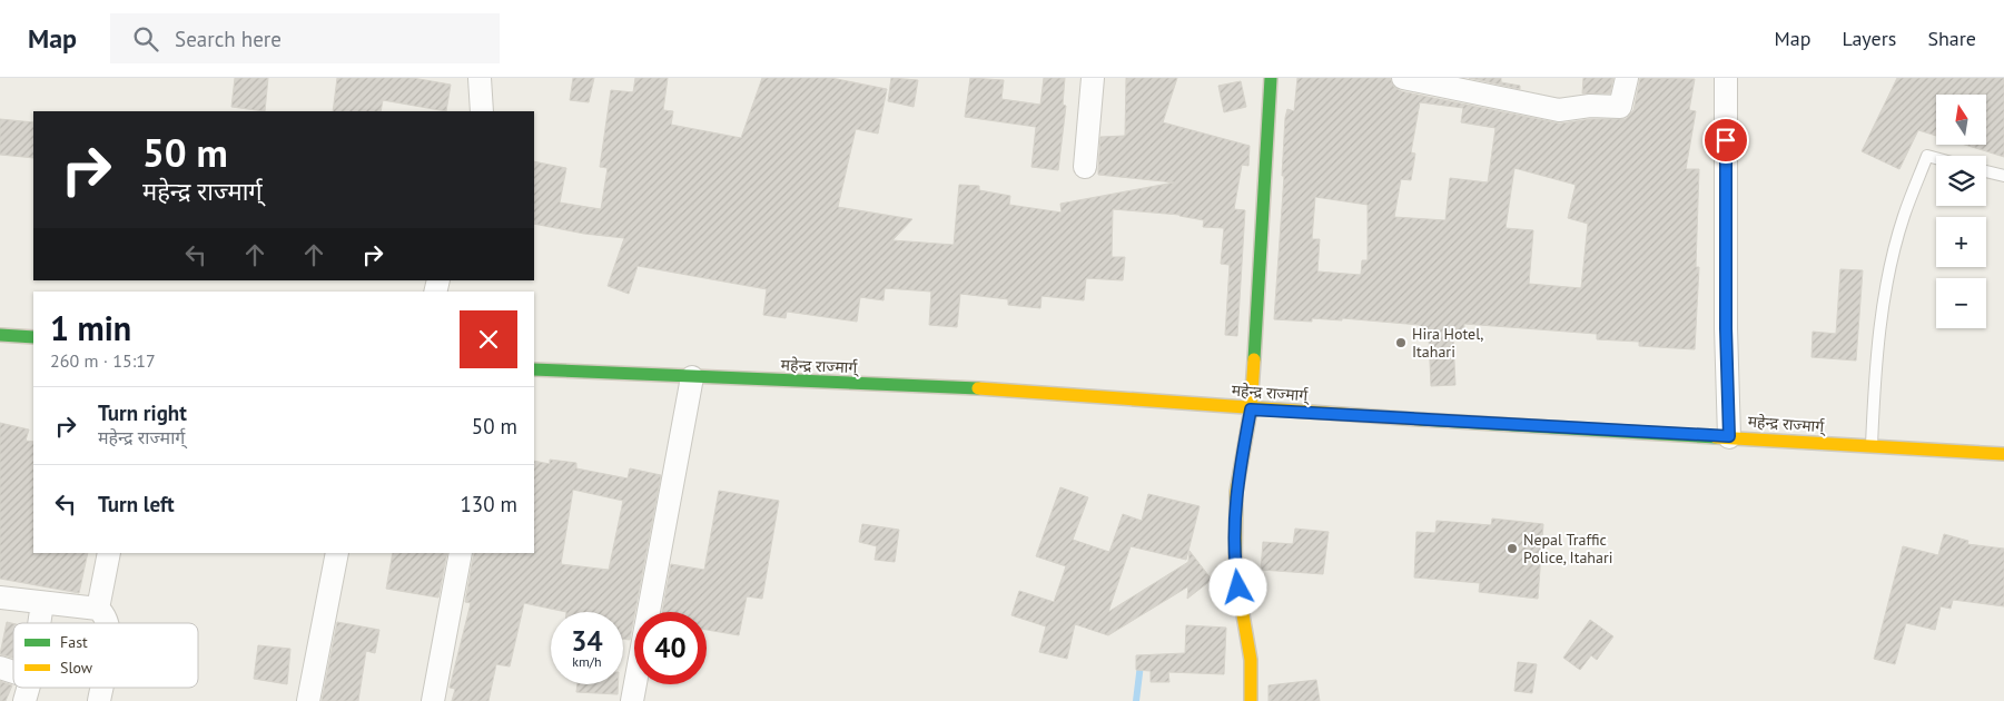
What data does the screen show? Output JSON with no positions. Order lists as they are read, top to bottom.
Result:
{
  "streets": {
    "main road": ["महेन्द्र राज्मार्ग्"]
  },
  "places": ["Hira Hotel, Itahari", "Nepal Traffic Police, Itahari"],
  "legend": ["Fast", "Slow"],
  "north": "top",
  "page": {
    "header": "Map",
    "search": "Search here",
    "nav": ["Map", "Layers", "Share"],
    "map_buttons": ["+", "−"],
    "turn": ["50 m", "महेन्द्र राज्मार्ग्"],
    "heading": ["1 min", "260 m · 15:17"],
    "list": [
      {
        "name": "Turn right",
        "note": "महेन्द्र राज्मार्ग्",
        "value": "50 m"
      },
      {
        "name": "Turn left",
        "value": "130 m"
      }
    ],
    "speed": "34 km/h",
    "limit": "40"
  }
}
